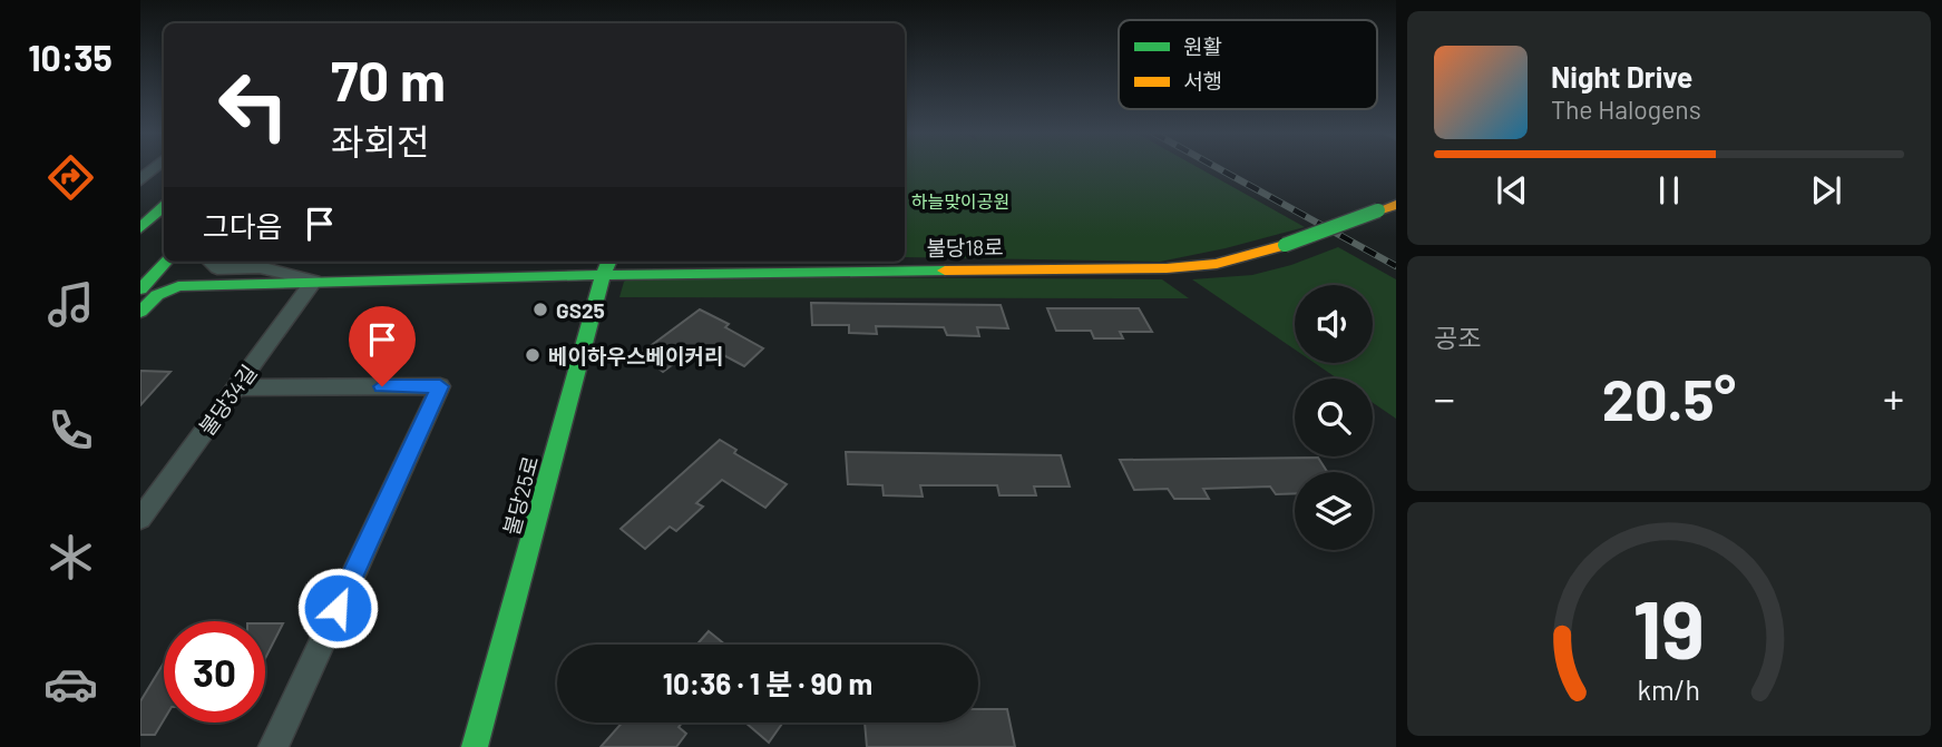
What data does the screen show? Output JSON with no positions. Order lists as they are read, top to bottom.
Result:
{
  "streets": {
    "street": ["불당18로", "불당34길", "불당25로"]
  },
  "crossings": [
    ["불당18로", "불당34길"],
    ["불당18로", "불당25로"]
  ],
  "parks": ["하늘맞이공원"],
  "places": ["GS25", "베이하우스베이커리"],
  "legend": ["원활", "서행"],
  "page": {
    "tabs": "10:35",
    "turn": ["70 m", "좌회전"],
    "song": ["Night Drive", "The Halogens"],
    "then": "그다음",
    "tile": "공조",
    "heat": ["−", "20.5°", "+"],
    "limit": "30",
    "trip": "10:36 · 1 분 · 90 m",
    "gauge": ["19", "km/h"]
  }
}
